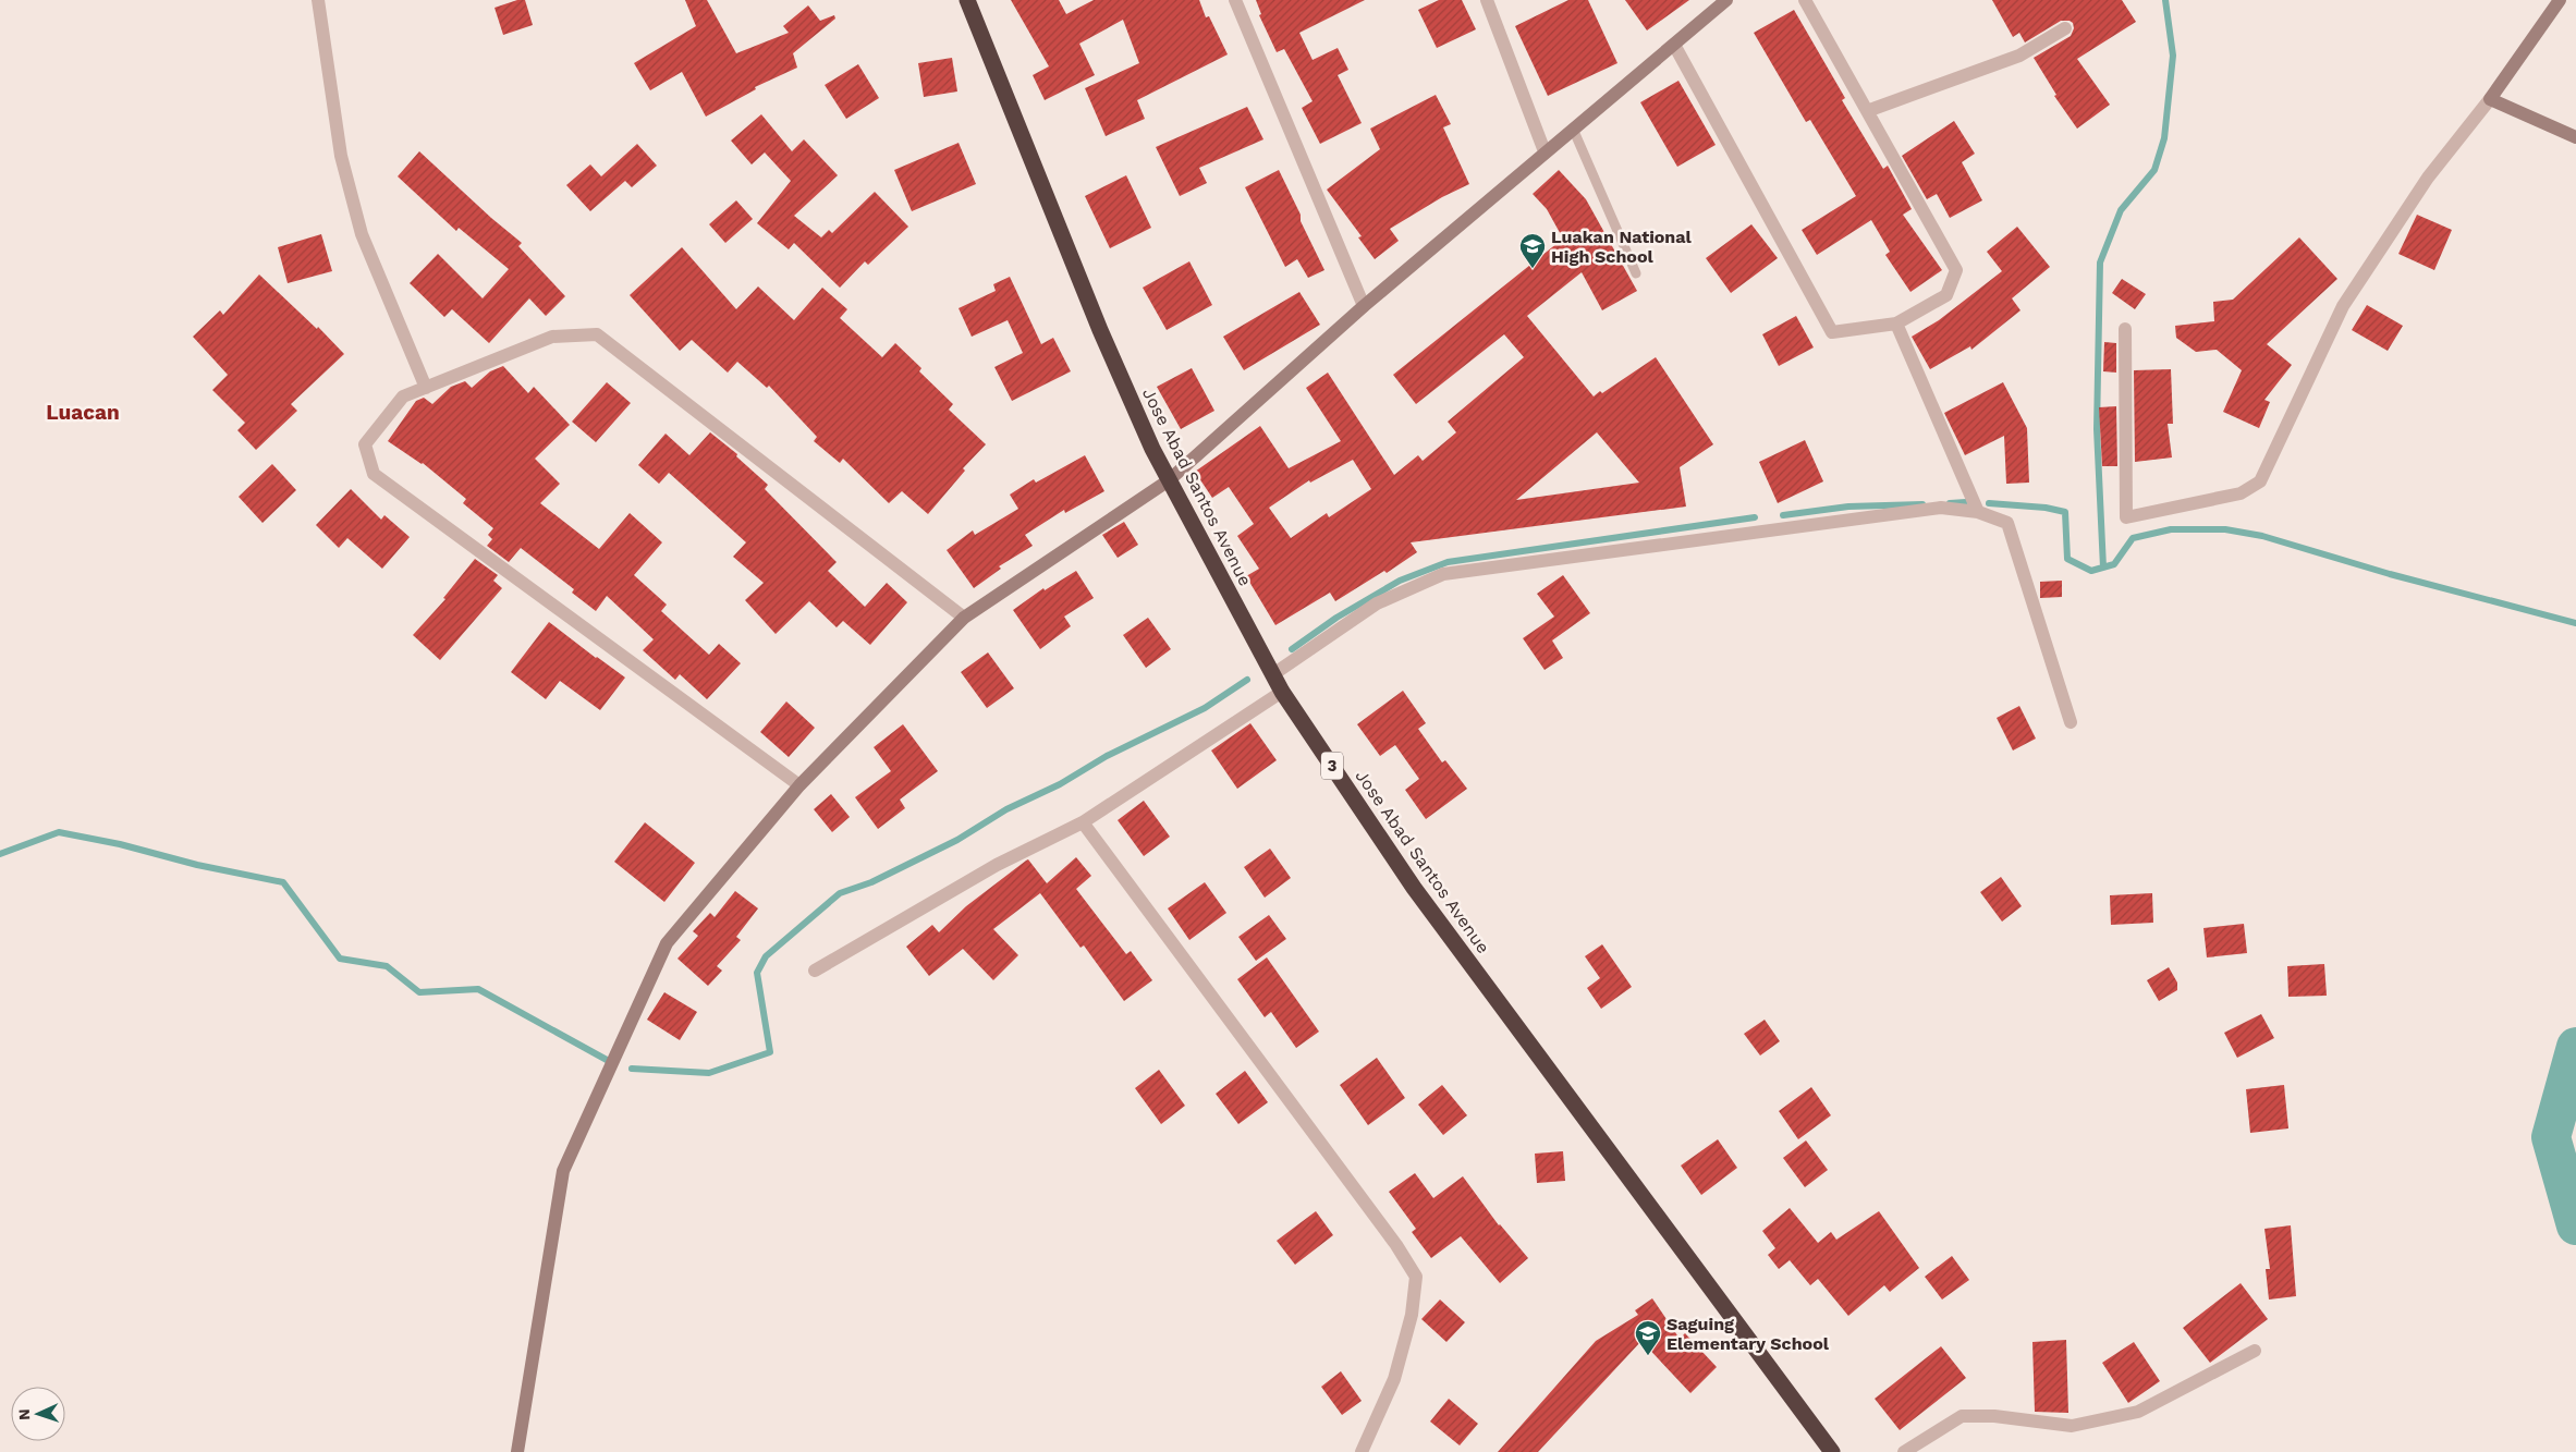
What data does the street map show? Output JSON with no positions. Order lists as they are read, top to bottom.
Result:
{
  "streets": {
    "highway": ["Jose Abad Santos Avenue", "3"]
  },
  "districts": ["Luacan"],
  "places": {
    "school or university": ["Luakan National High School", "Saguing Elementary School"]
  },
  "north": "left"
}
